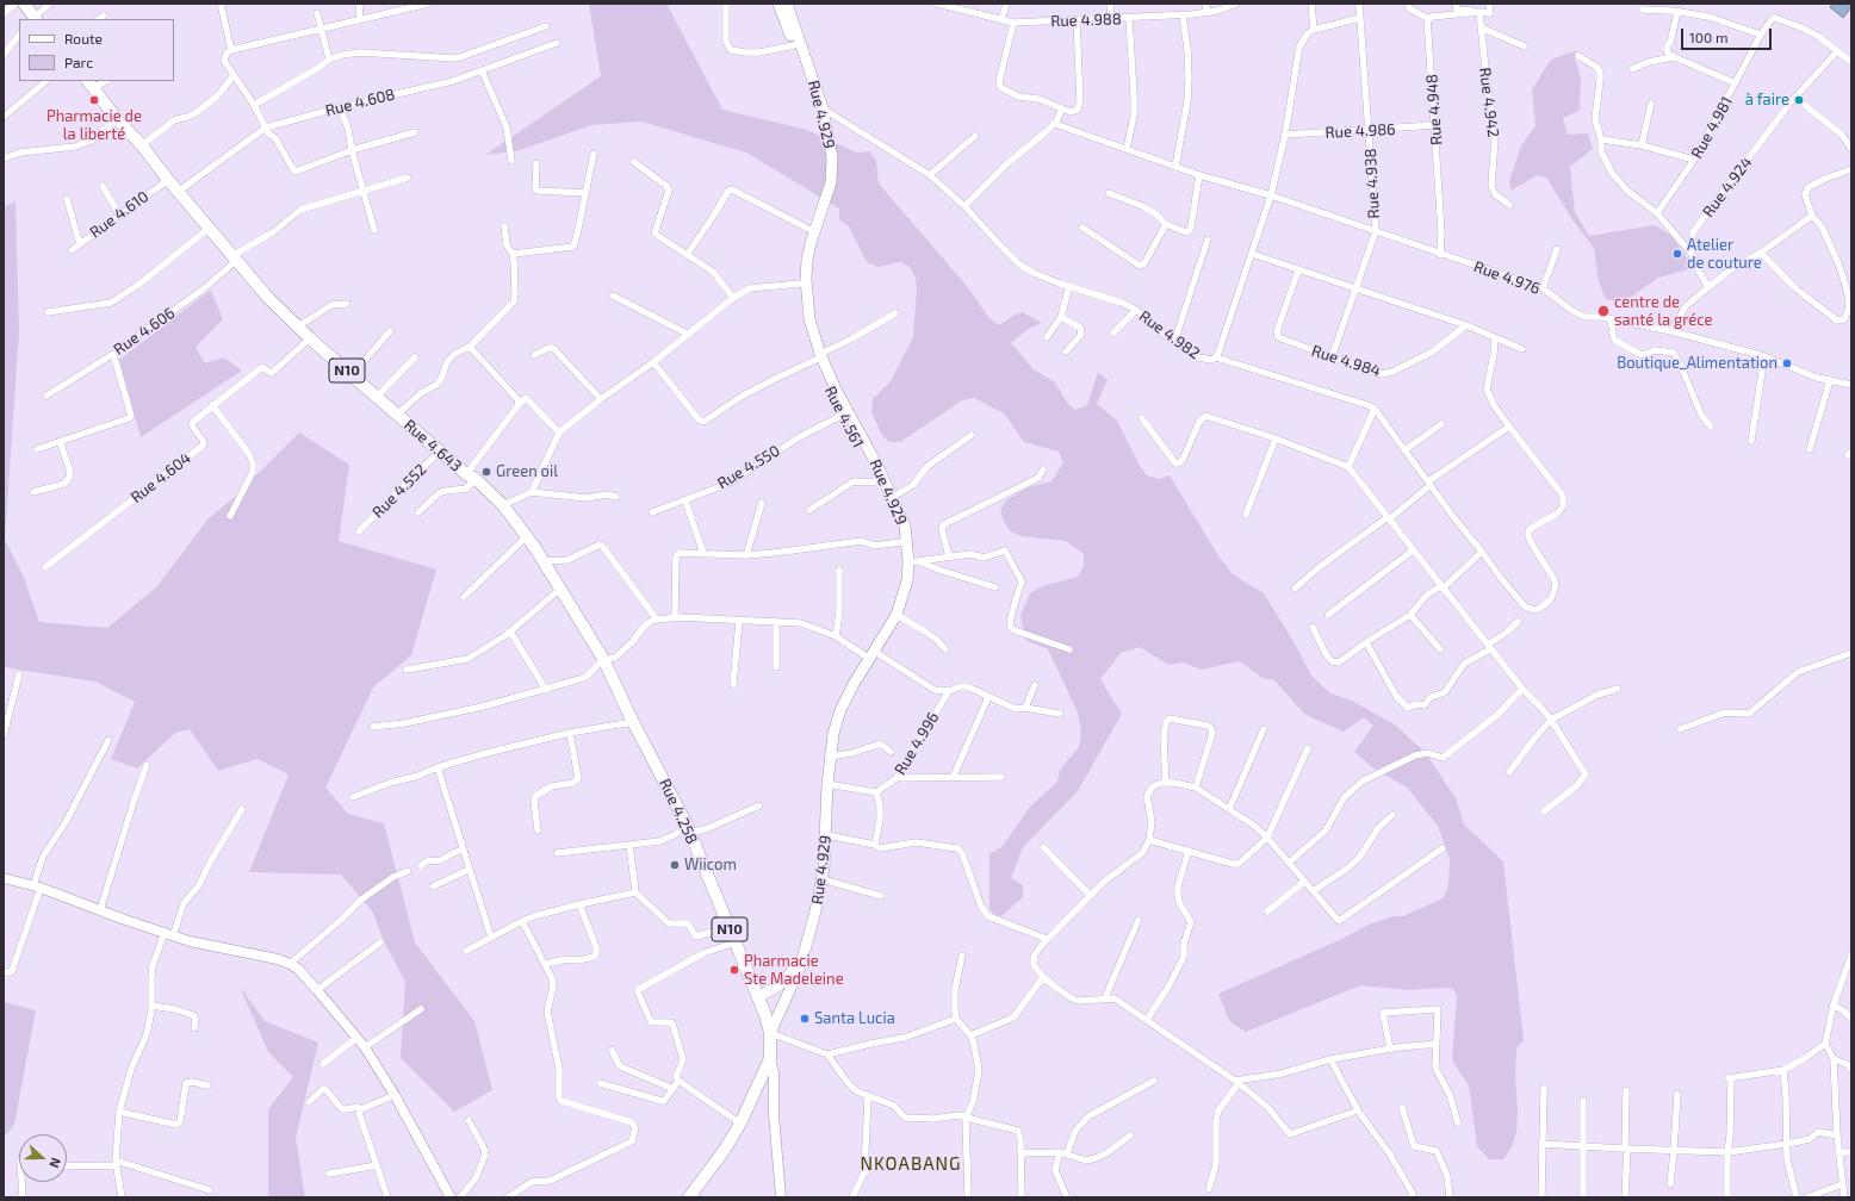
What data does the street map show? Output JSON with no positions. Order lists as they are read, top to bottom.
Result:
{
  "streets": {
    "highway": ["N10", "Rue 4.643", "Rue 4.258"],
    "main road": ["Rue 4.929", "Rue 4.561"],
    "street": [
      "Rue 4.988",
      "Rue 4.608",
      "Rue 4.942",
      "Rue 4.948",
      "Rue 4.981",
      "Rue 4.986",
      "Rue 4.938",
      "Rue 4.924",
      "Rue 4.610",
      "Rue 4.976",
      "Rue 4.606",
      "Rue 4.982",
      "Rue 4.984",
      "Rue 4.550",
      "Rue 4.604",
      "Rue 4.552",
      "Rue 4.996"
    ]
  },
  "crossings": [
    ["Rue 4.608", "Rue 4.643"],
    ["Rue 4.948", "Rue 4.986"],
    ["Rue 4.948", "Rue 4.976"],
    ["Rue 4.929", "Rue 4.982"],
    ["Rue 4.929", "Rue 4.561"],
    ["Rue 4.929", "Rue 4.258"],
    ["Rue 4.981", "Rue 4.924"],
    ["Rue 4.986", "Rue 4.938"],
    ["Rue 4.986", "Rue 4.982"],
    ["Rue 4.938", "Rue 4.976"],
    ["Rue 4.938", "Rue 4.984"],
    ["Rue 4.610", "Rue 4.643"],
    ["Rue 4.976", "Rue 4.982"],
    ["Rue 4.606", "Rue 4.643"],
    ["Rue 4.561", "Rue 4.550"],
    ["Rue 4.561", "Rue 4.258"],
    ["Rue 4.643", "Rue 4.604"],
    ["Rue 4.643", "Rue 4.552"],
    ["Rue 4.643", "Rue 4.258"]
  ],
  "districts": ["NKOABANG"],
  "places": [
    "Pharmacie de la liberté",
    "à faire",
    "Atelier de couture",
    "centre de santé la gréce",
    "Boutique_Alimentation",
    "Green oil",
    "Wiicom",
    "Pharmacie Ste Madeleine",
    "Santa Lucia"
  ],
  "legend": ["Route", "Parc"],
  "scale_bar": "100 m",
  "north": "right"
}
